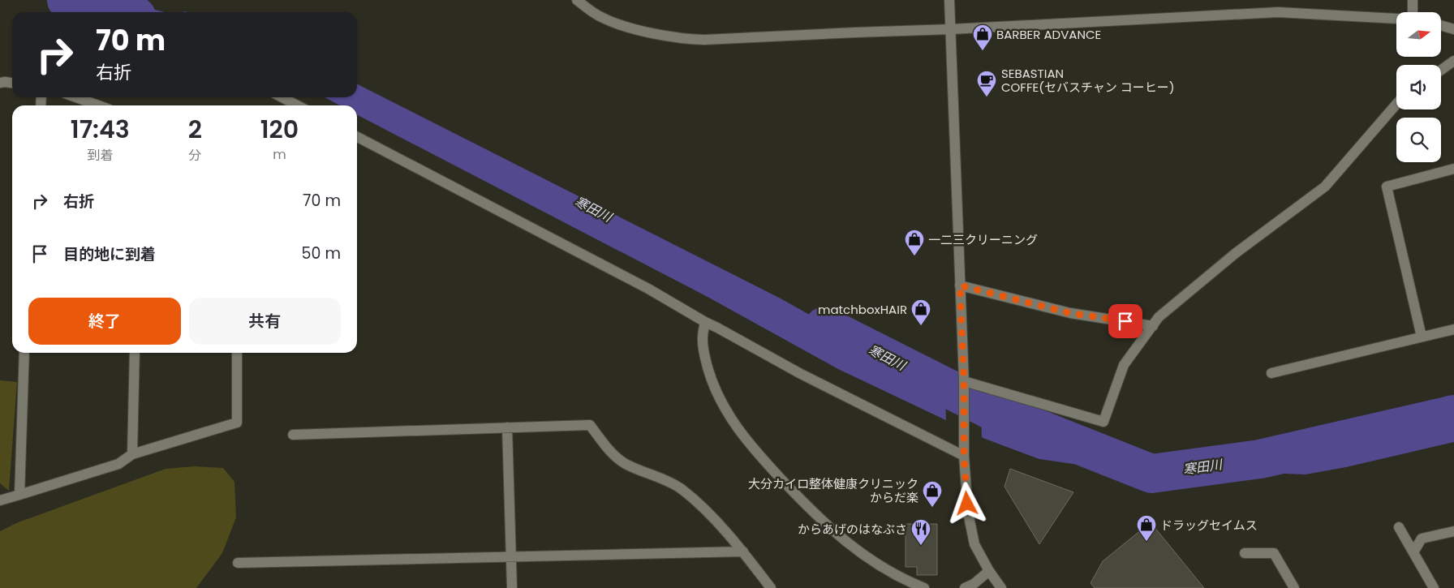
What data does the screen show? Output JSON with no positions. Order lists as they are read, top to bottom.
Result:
{
  "water": ["寒田川"],
  "places": {
    "shop": [
      "BARBER ADVANCE",
      "一二三クリーニング",
      "matchboxHAIR",
      "大分カイロ整体健康クリニック からだ楽",
      "ドラッグセイムス"
    ],
    "cafe": ["SEBASTIAN COFFE(セバスチャン コーヒー)"],
    "restaurant": ["からあげのはなぶさ"]
  },
  "north": "right",
  "page": {
    "turn": ["70 m", "右折"],
    "eta": [
      "17:43",
      "到着",
      "2",
      "分",
      "120",
      "m"
    ],
    "list": [
      {
        "name": "右折",
        "value": "70 m"
      },
      {
        "name": "目的地に到着",
        "value": "50 m"
      }
    ],
    "buttons": ["終了", "共有"]
  }
}
